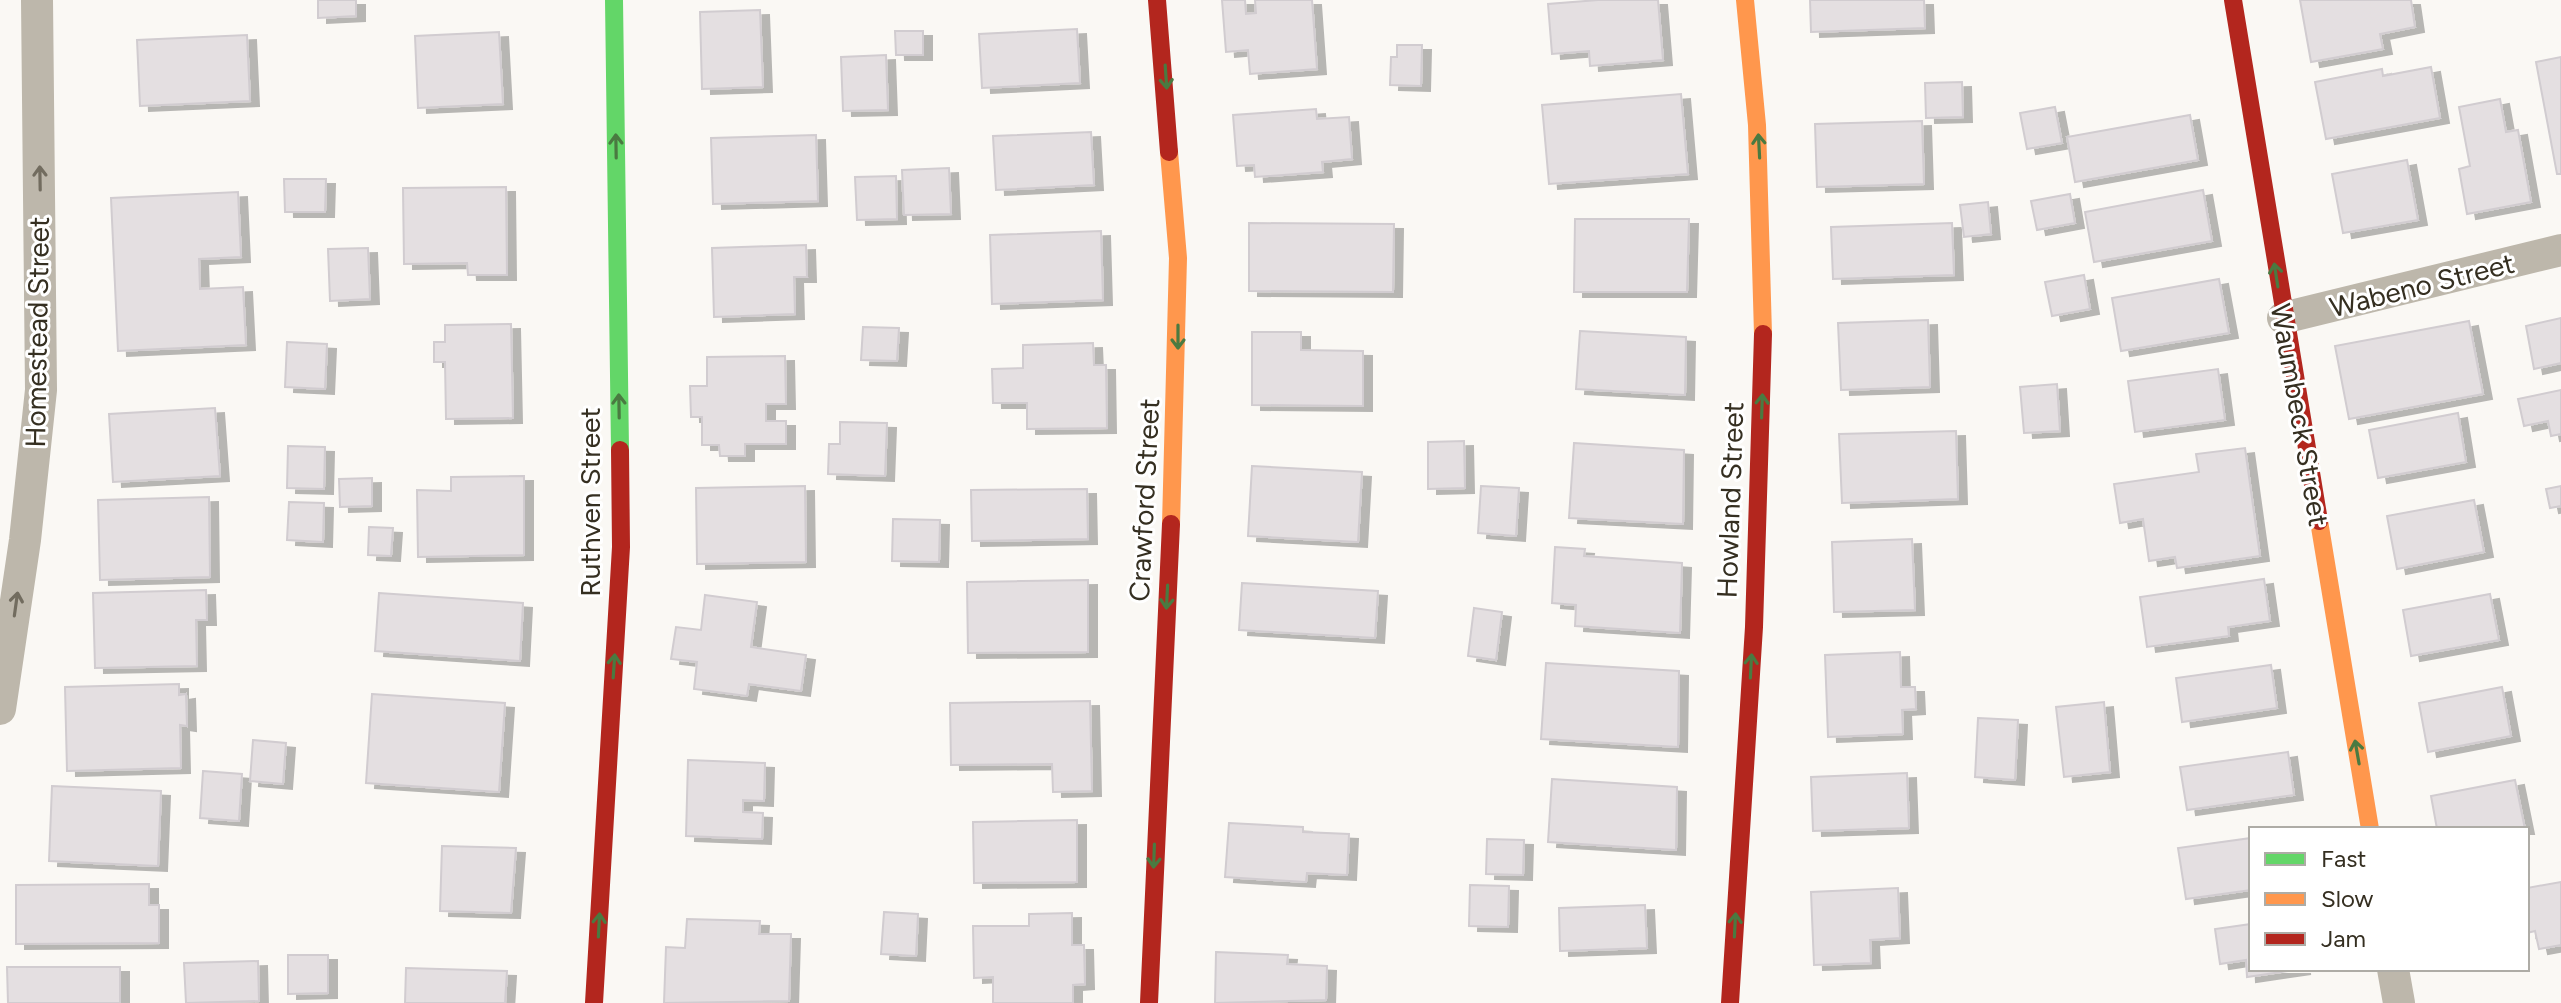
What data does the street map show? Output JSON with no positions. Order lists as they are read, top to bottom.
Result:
{
  "streets": {
    "street": [
      "Wabeno Street",
      "Homestead Street",
      "Waumbeck Street",
      "Crawford Street",
      "Howland Street",
      "Ruthven Street"
    ]
  },
  "crossings": [
    ["Wabeno Street", "Waumbeck Street"]
  ],
  "one_way": [
    "Homestead Street",
    "Waumbeck Street",
    "Crawford Street",
    "Howland Street",
    "Ruthven Street"
  ],
  "legend": ["Fast", "Slow", "Jam"]
}
